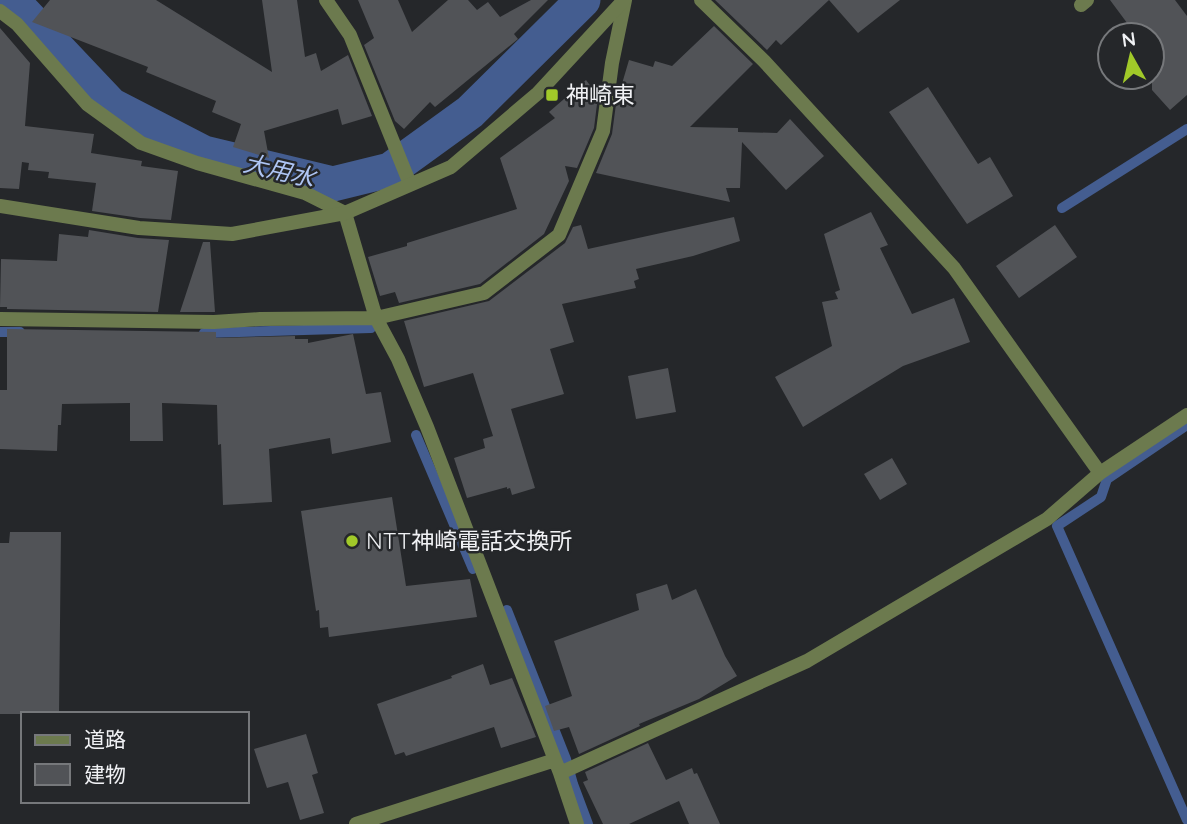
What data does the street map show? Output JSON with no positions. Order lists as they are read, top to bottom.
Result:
{
  "water": ["大用水"],
  "places": {
    "transit": ["神崎東"],
    "other": ["NTT神崎電話交換所"]
  },
  "legend": ["道路", "建物"],
  "north": "top"
}
